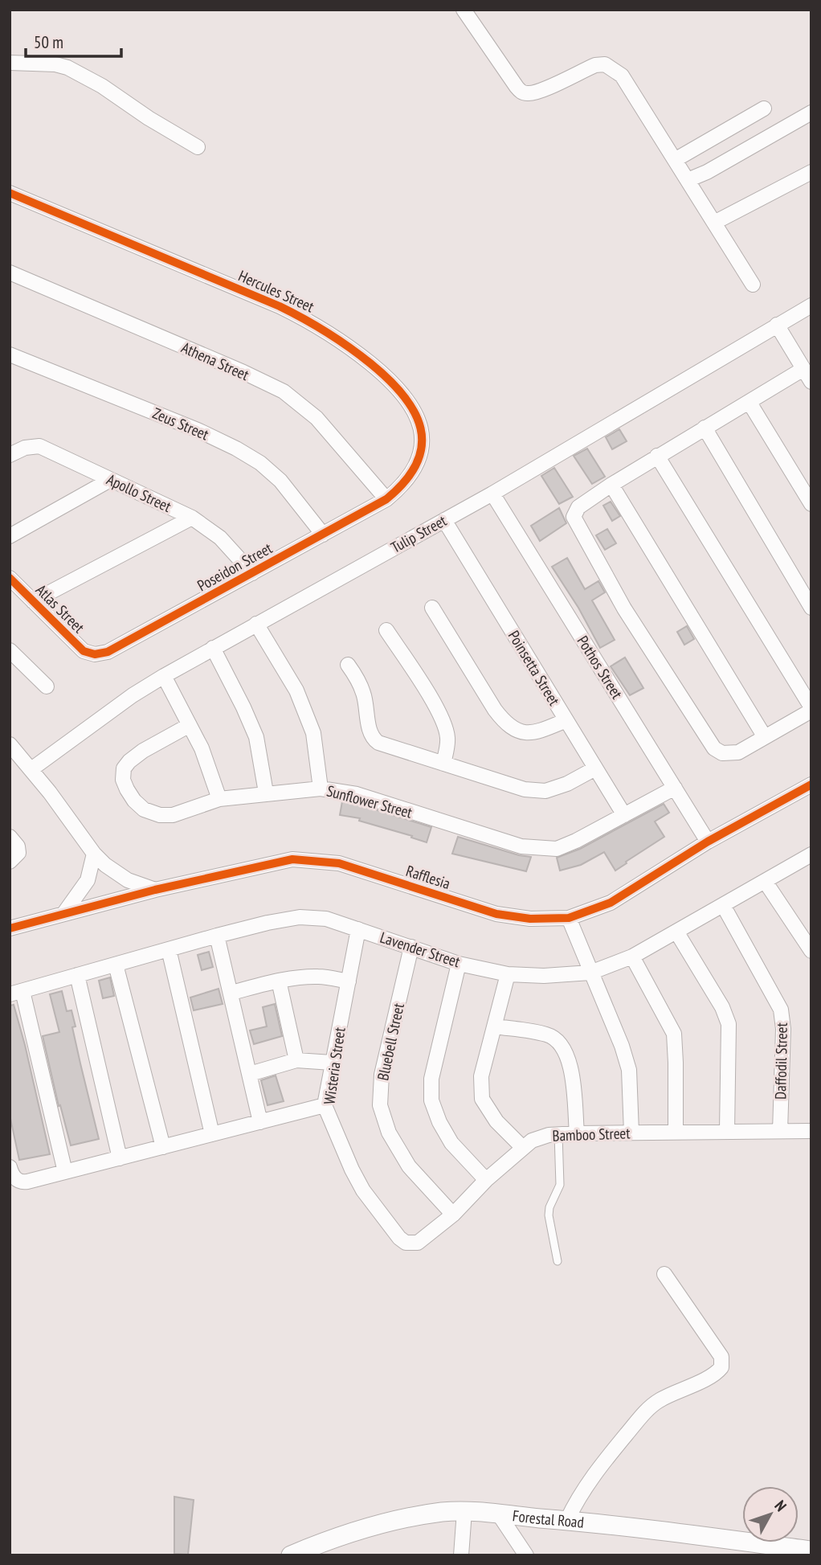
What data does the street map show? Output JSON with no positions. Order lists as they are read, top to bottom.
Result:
{
  "streets": {
    "street": [
      "Hercules Street",
      "Athena Street",
      "Zeus Street",
      "Apollo Street",
      "Tulip Street",
      "Poseidon Street",
      "Atlas Street",
      "Pothos Street",
      "Poinsetta Street",
      "Sunflower Street",
      "Rafflesia",
      "Lavender Street",
      "Bluebell Street",
      "Daffodil Street",
      "Wisteria Street",
      "Bamboo Street",
      "Forestal Road"
    ]
  },
  "crossings": [
    ["Hercules Street", "Athena Street"],
    ["Hercules Street", "Poseidon Street"],
    ["Athena Street", "Poseidon Street"],
    ["Zeus Street", "Poseidon Street"],
    ["Apollo Street", "Poseidon Street"],
    ["Tulip Street", "Pothos Street"],
    ["Tulip Street", "Poinsetta Street"],
    ["Poseidon Street", "Atlas Street"],
    ["Pothos Street", "Sunflower Street"],
    ["Pothos Street", "Rafflesia"],
    ["Poinsetta Street", "Sunflower Street"],
    ["Lavender Street", "Bluebell Street"],
    ["Lavender Street", "Daffodil Street"],
    ["Lavender Street", "Wisteria Street"],
    ["Bluebell Street", "Bamboo Street"],
    ["Daffodil Street", "Bamboo Street"],
    ["Wisteria Street", "Bamboo Street"]
  ],
  "scale_bar": "50 m",
  "north": "top right"
}
